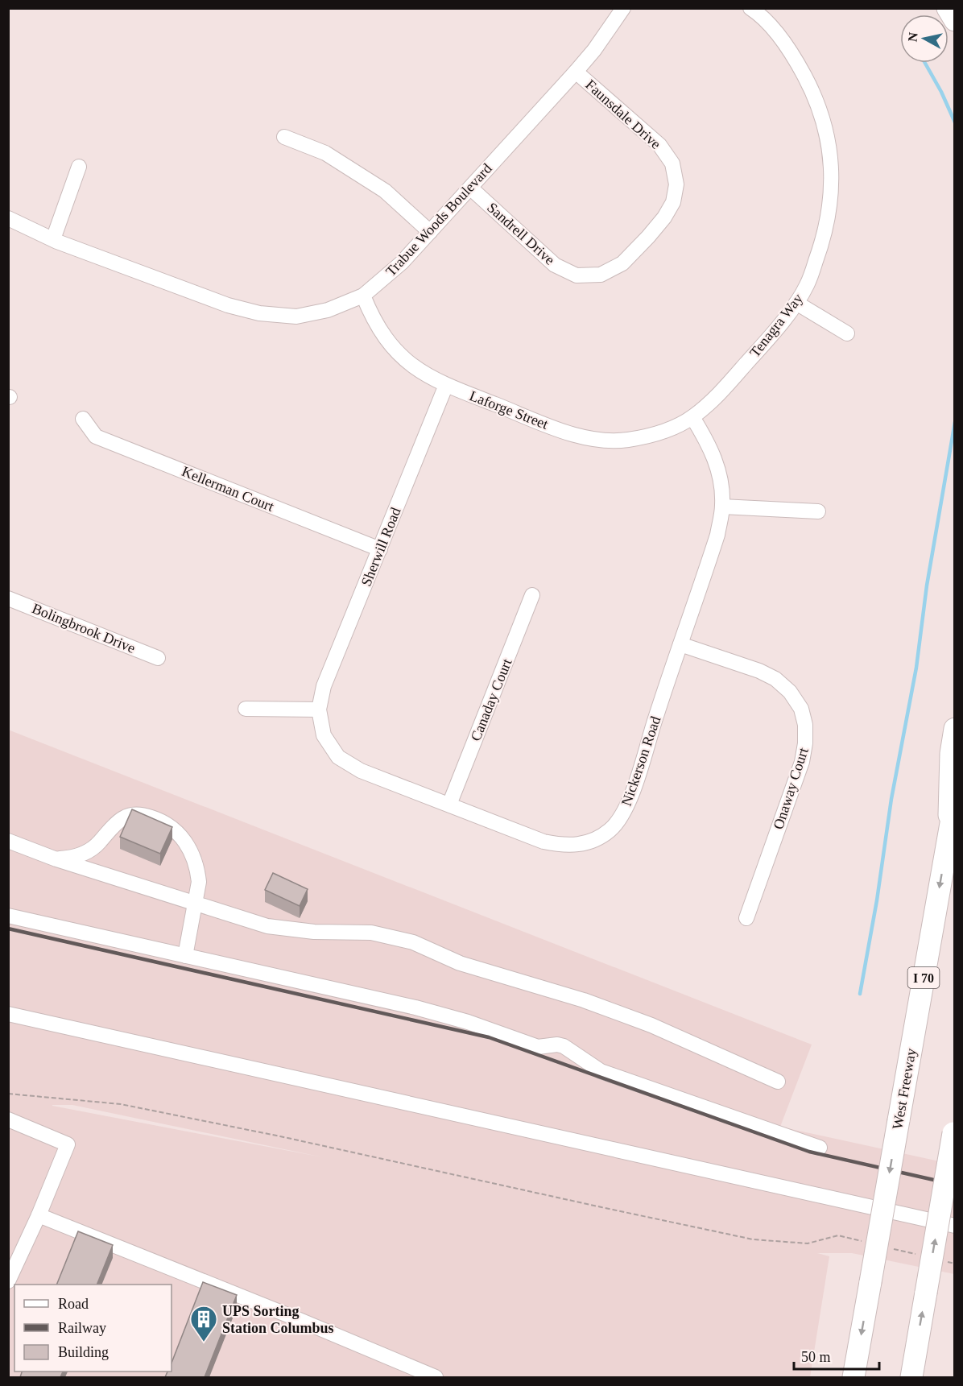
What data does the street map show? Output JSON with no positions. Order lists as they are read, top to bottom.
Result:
{
  "streets": {
    "highway": ["I 70", "West Freeway"],
    "street": [
      "Faunsdale Drive",
      "Trabue Woods Boulevard",
      "Sandrell Drive",
      "Tenagra Way",
      "Laforge Street",
      "Kellerman Court",
      "Sherwill Road",
      "Bolingbrook Drive",
      "Canaday Court",
      "Nickerson Road",
      "Onaway Court"
    ]
  },
  "crossings": [
    ["Faunsdale Drive", "Trabue Woods Boulevard"],
    ["Faunsdale Drive", "Sandrell Drive"],
    ["Trabue Woods Boulevard", "Sandrell Drive"],
    ["Trabue Woods Boulevard", "Laforge Street"],
    ["Tenagra Way", "Laforge Street"],
    ["Tenagra Way", "Nickerson Road"],
    ["Laforge Street", "Sherwill Road"],
    ["Laforge Street", "Nickerson Road"],
    ["Kellerman Court", "Sherwill Road"],
    ["Sherwill Road", "Nickerson Road"],
    ["Canaday Court", "Nickerson Road"],
    ["Nickerson Road", "Onaway Court"]
  ],
  "places": {
    "building": ["UPS Sorting Station Columbus"]
  },
  "legend": ["Road", "Railway", "Building"],
  "scale_bar": "50 m",
  "north": "left"
}
